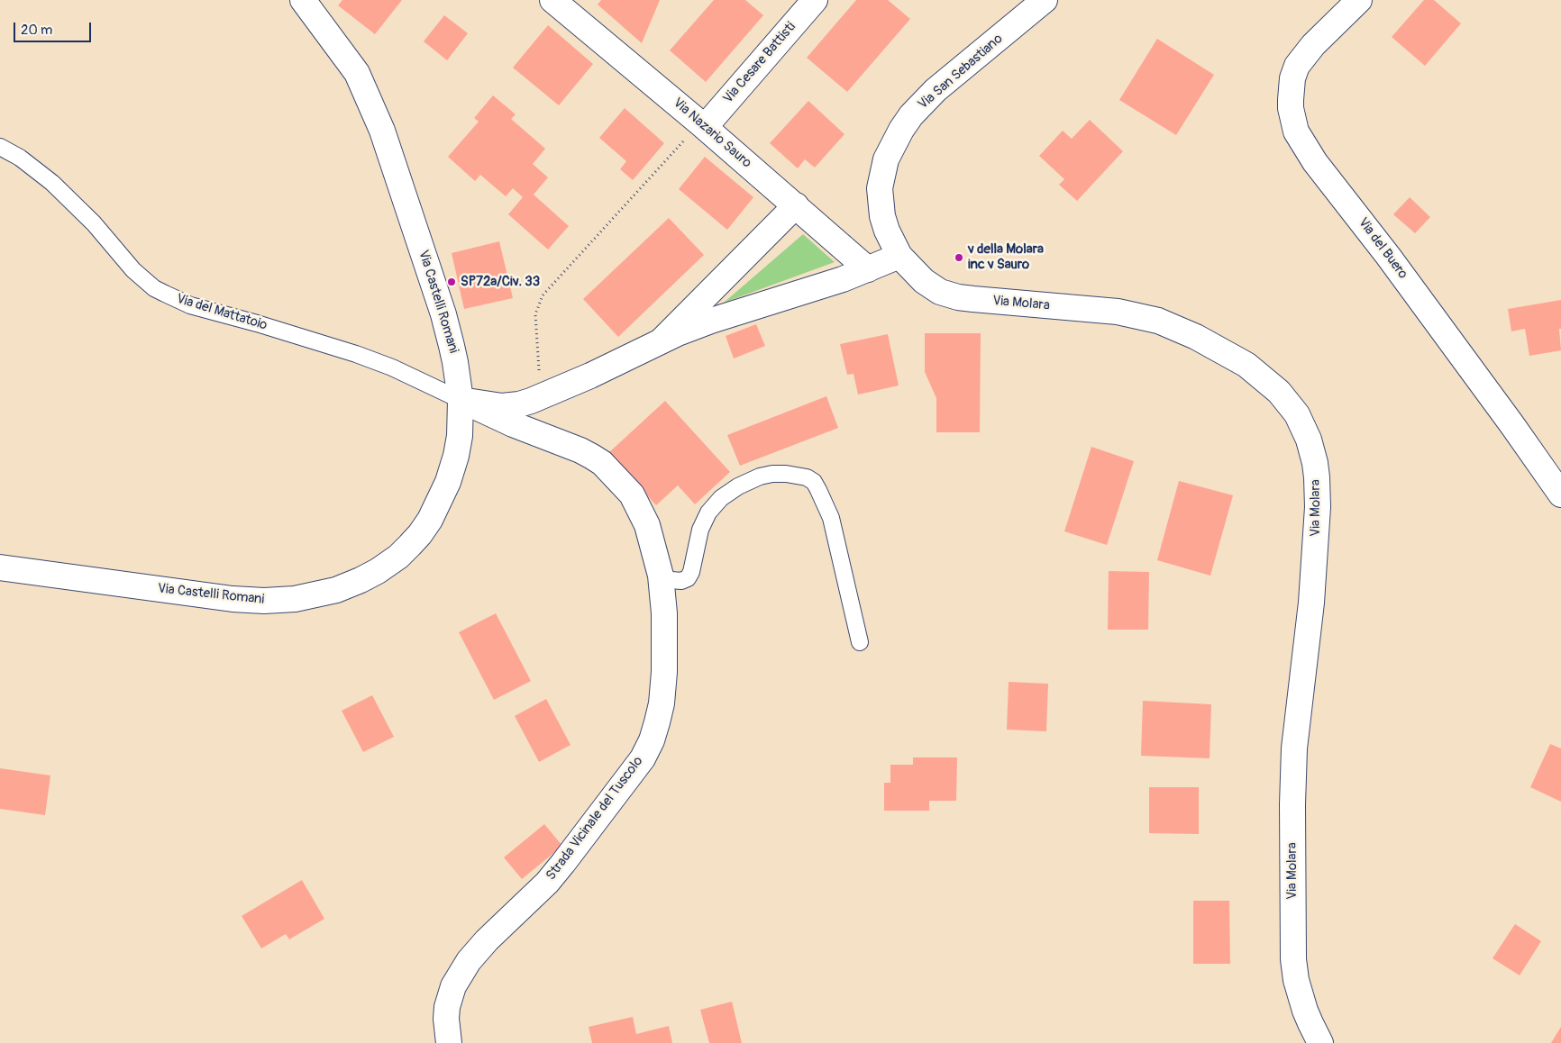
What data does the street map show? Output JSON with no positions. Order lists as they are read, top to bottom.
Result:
{
  "streets": {
    "street": [
      "Via Cesare Battisti",
      "Via San Sebastiano",
      "Via Nazario Sauro",
      "Via del Buero",
      "Via Castelli Romani",
      "Via Molara",
      "Strada Vicinale del Tuscolo"
    ],
    "lane": ["Via del Mattatoio"]
  },
  "crossings": [
    ["Via Cesare Battisti", "Via Nazario Sauro"],
    ["Via San Sebastiano", "Via Molara"],
    ["Via Castelli Romani", "Via del Mattatoio"],
    ["Via Castelli Romani", "Strada Vicinale del Tuscolo"],
    ["Via del Mattatoio", "Strada Vicinale del Tuscolo"]
  ],
  "places": ["v della Molara inc v Sauro", "SP72a/Civ. 33"],
  "scale_bar": "20 m"
}
